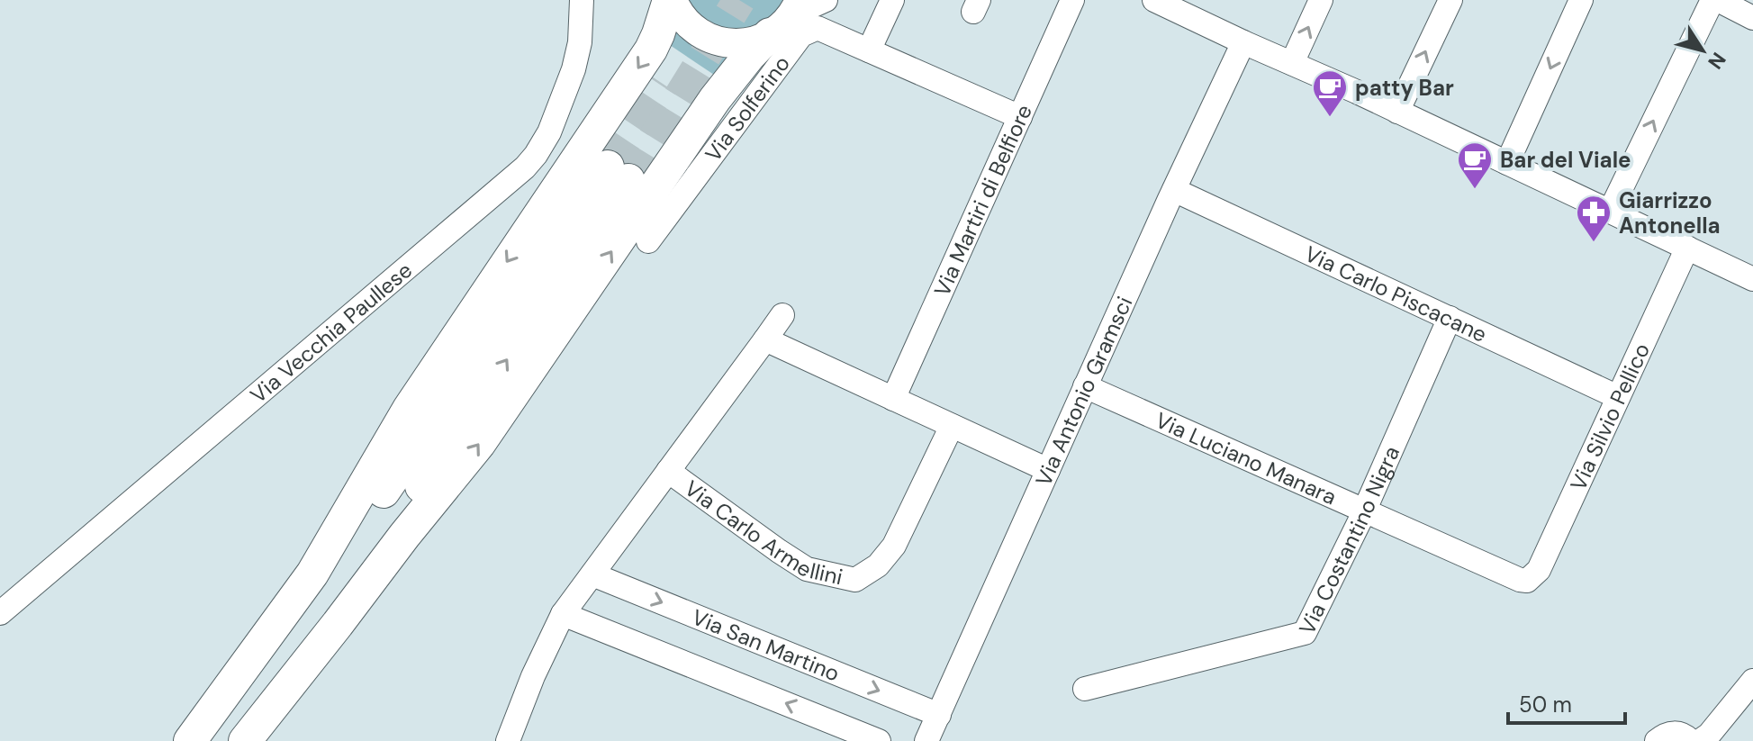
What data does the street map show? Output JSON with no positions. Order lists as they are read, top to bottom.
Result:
{
  "streets": {
    "street": [
      "Via Solferino",
      "Via Martiri di Belfiore",
      "Via Carlo Piscacane",
      "Via Vecchia Paullese",
      "Via Antonio Gramsci",
      "Via Silvio Pellico",
      "Via Luciano Manara",
      "Via Carlo Armellini",
      "Via Costantino Nigra",
      "Via San Martino"
    ]
  },
  "crossings": [
    ["Via Solferino", "Via Martiri di Belfiore"],
    ["Via Carlo Piscacane", "Via Antonio Gramsci"],
    ["Via Carlo Piscacane", "Via Silvio Pellico"],
    ["Via Carlo Piscacane", "Via Costantino Nigra"],
    ["Via Antonio Gramsci", "Via Luciano Manara"],
    ["Via Antonio Gramsci", "Via San Martino"],
    ["Via Silvio Pellico", "Via Luciano Manara"],
    ["Via Luciano Manara", "Via Costantino Nigra"],
    ["Via Carlo Armellini", "Via San Martino"]
  ],
  "places": {
    "cafe": ["patty Bar", "Bar del Viale"],
    "pharmacy": ["Giarrizzo Antonella"]
  },
  "scale_bar": "50 m",
  "north": "bottom right"
}
